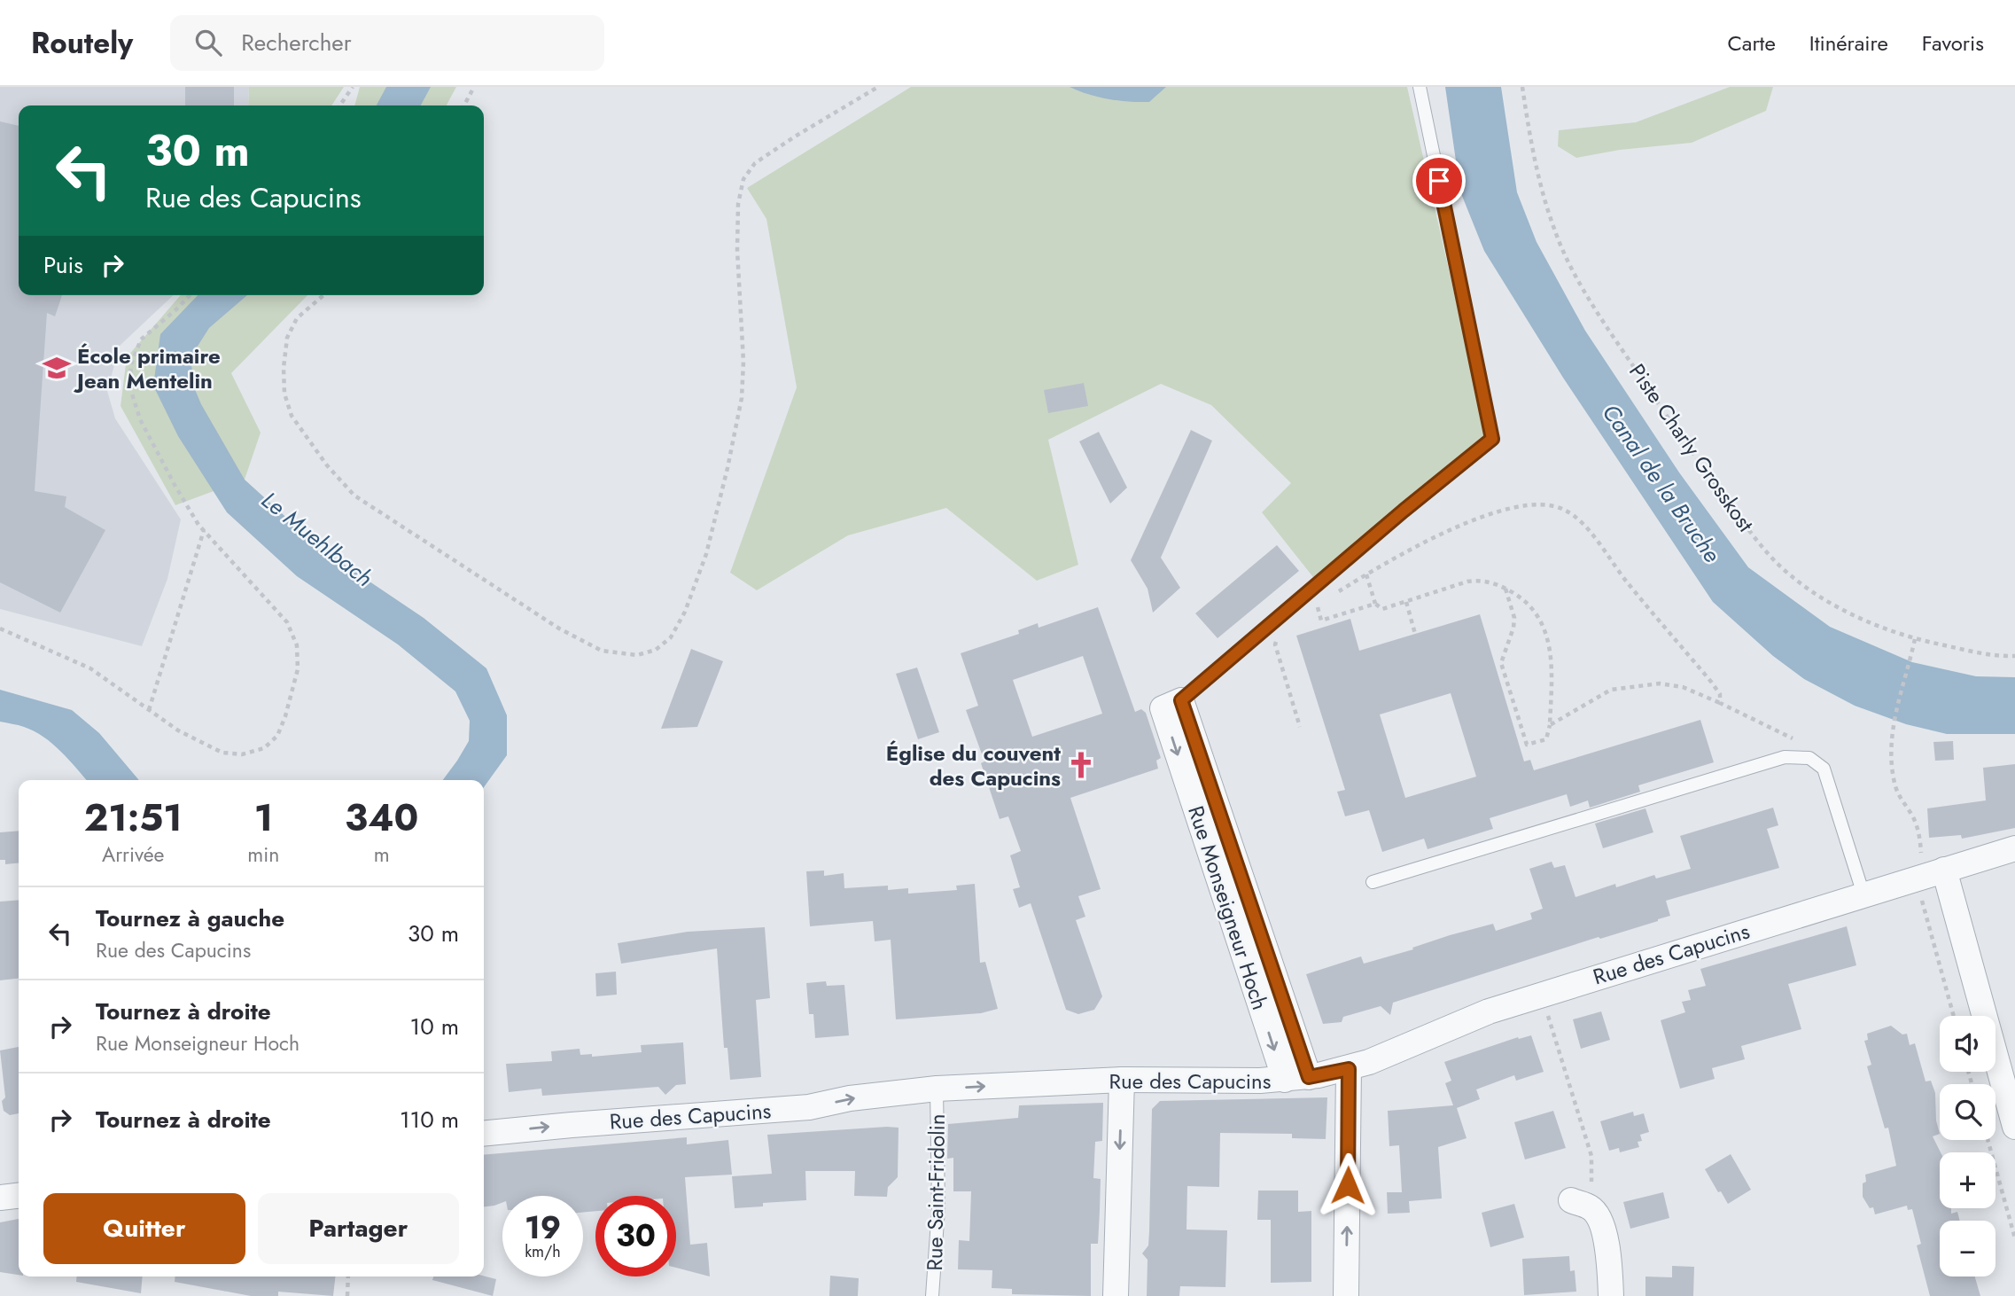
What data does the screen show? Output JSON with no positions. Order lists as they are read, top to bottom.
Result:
{
  "streets": {
    "street": ["Rue Monseigneur Hoch", "Rue des Capucins"],
    "lane": ["Rue Saint-Fridolin"],
    "path": ["Piste Charly Grosskost"]
  },
  "crossings": [
    ["Rue Monseigneur Hoch", "Rue des Capucins"],
    ["Rue des Capucins", "Rue Saint-Fridolin"]
  ],
  "one_way": ["Rue des Capucins"],
  "water": ["Canal de la Bruche", "Le Muehlbach"],
  "places": {
    "school or university": ["École primaire Jean Mentelin"],
    "church": ["Église du couvent des Capucins"]
  },
  "page": {
    "header": "Routely",
    "search": "Rechercher",
    "nav": ["Carte", "Itinéraire", "Favoris"],
    "turn": ["30 m", "Rue des Capucins"],
    "then": "Puis",
    "eta": [
      "21:51",
      "Arrivée",
      "1",
      "min",
      "340",
      "m"
    ],
    "list": [
      {
        "name": "Tournez à gauche",
        "note": "Rue des Capucins",
        "value": "30 m"
      },
      {
        "name": "Tournez à droite",
        "note": "Rue Monseigneur Hoch",
        "value": "10 m"
      },
      {
        "name": "Tournez à droite",
        "value": "110 m"
      }
    ],
    "map_buttons": ["+", "−"],
    "buttons": ["Quitter", "Partager"],
    "speed": "19 km/h",
    "limit": "30"
  }
}
